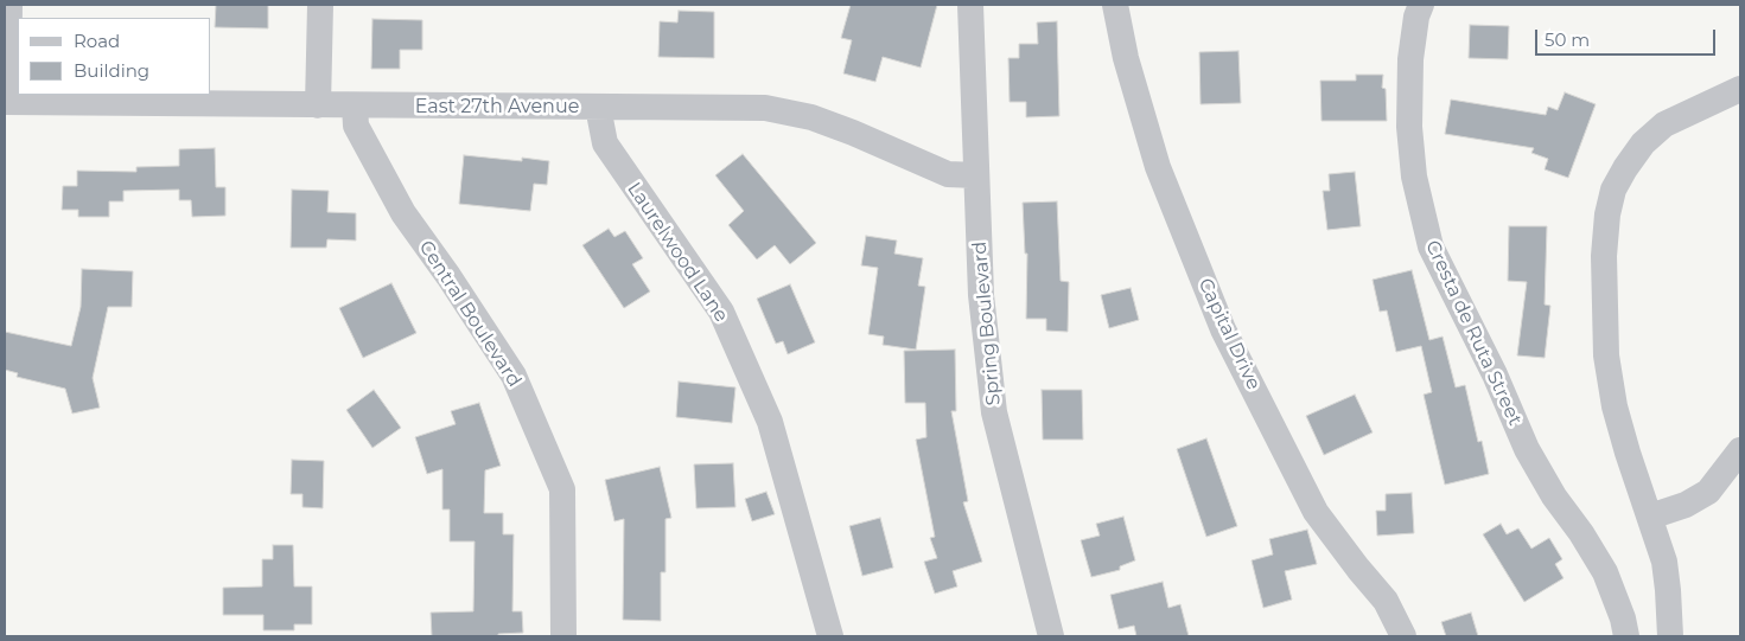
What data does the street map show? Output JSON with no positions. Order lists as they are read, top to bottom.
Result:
{
  "streets": {
    "street": [
      "East 27th Avenue",
      "Laurelwood Lane",
      "Central Boulevard",
      "Spring Boulevard",
      "Cresta de Ruta Street",
      "Capital Drive"
    ]
  },
  "crossings": [
    ["East 27th Avenue", "Laurelwood Lane"],
    ["East 27th Avenue", "Central Boulevard"],
    ["East 27th Avenue", "Spring Boulevard"]
  ],
  "legend": ["Road", "Building"],
  "scale_bar": "50 m"
}
